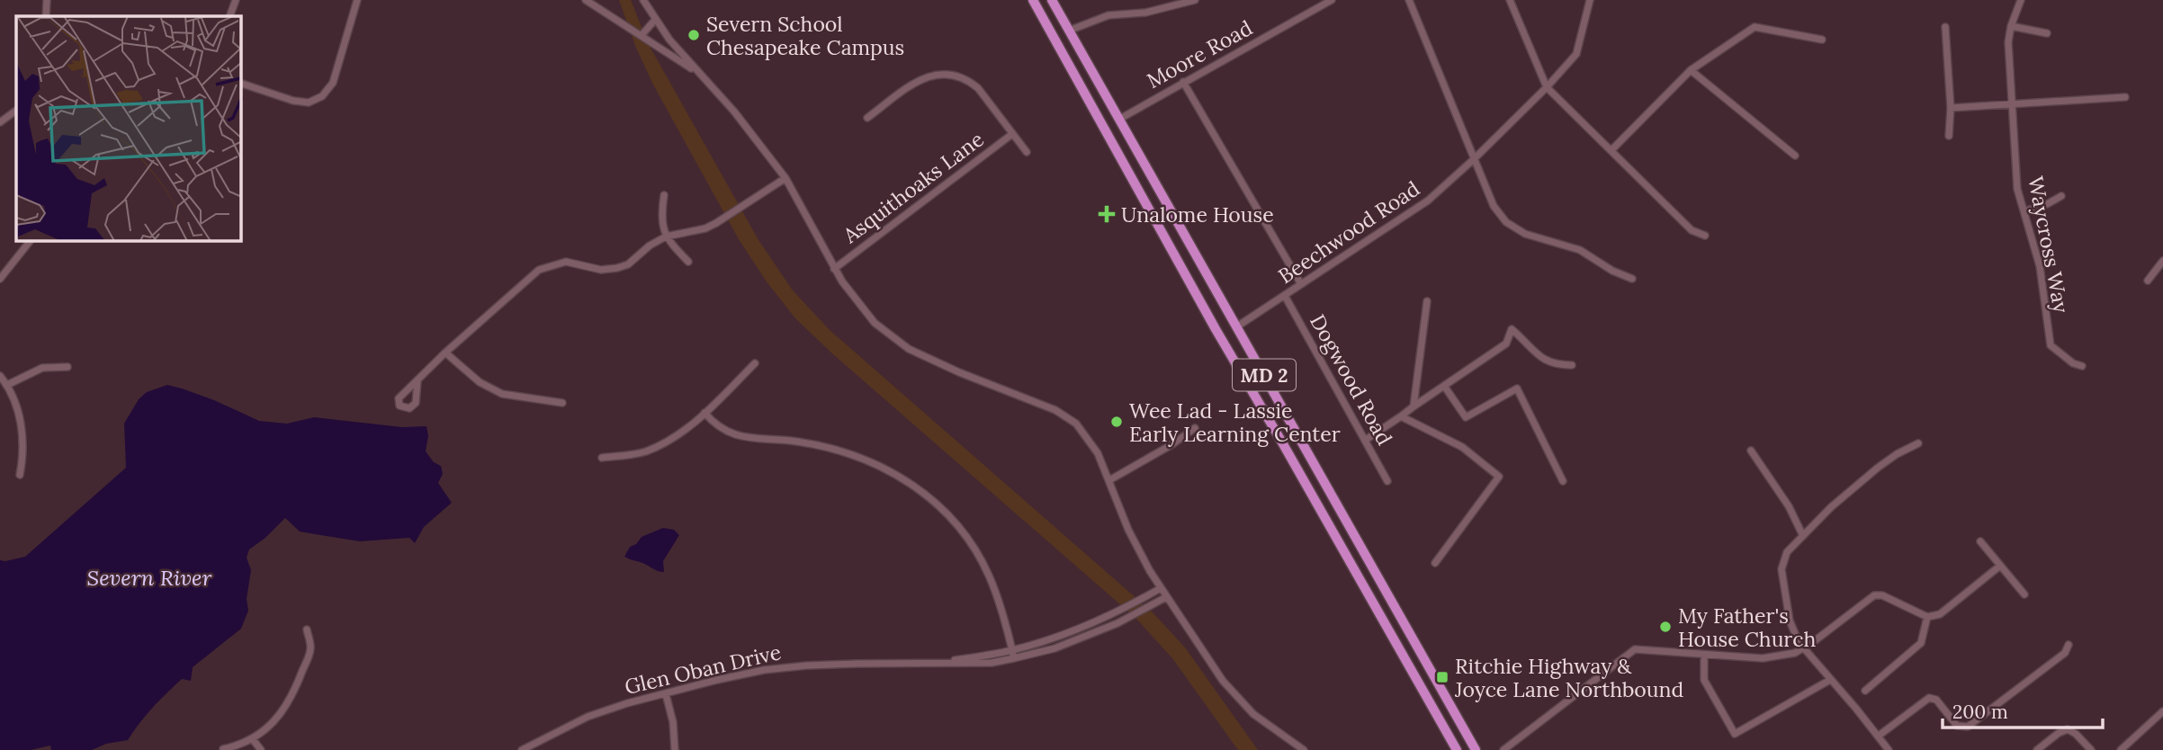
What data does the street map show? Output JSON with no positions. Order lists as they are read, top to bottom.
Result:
{
  "streets": {
    "highway": ["MD 2"],
    "street": [
      "Moore Road",
      "Asquithoaks Lane",
      "Beechwood Road",
      "Waycross Way",
      "Dogwood Road",
      "Glen Oban Drive"
    ]
  },
  "crossings": [
    ["Moore Road", "MD 2"],
    ["Beechwood Road", "MD 2"],
    ["Beechwood Road", "Dogwood Road"]
  ],
  "water": ["Severn River"],
  "places": {
    "other": ["Severn School Chesapeake Campus", "Wee Lad - Lassie Early Learning Center", "My Father's House Church"],
    "health": ["Unalome House"],
    "transit": ["Ritchie Highway & Joyce Lane Northbound"]
  },
  "scale_bar": "200 m"
}
